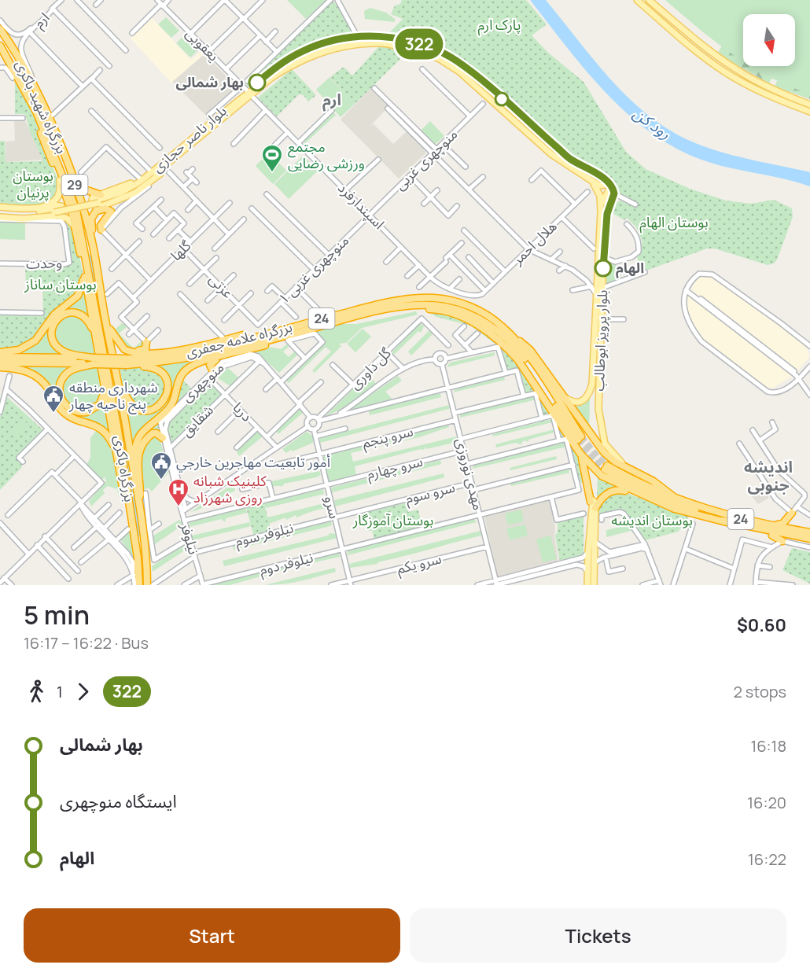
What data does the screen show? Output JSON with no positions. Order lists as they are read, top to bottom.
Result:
{
  "streets": {
    "highway": [
      "بزرگراه شهید باکری",
      "29",
      "24",
      "بزرگراه علامه جعفری",
      "بزرگراه باکری"
    ],
    "main road": ["بلوار ناصر حجازی", "بلوار پرویز ابوطالب"],
    "street": [
      "ارم",
      "یعقوبی",
      "منوچهری غربی",
      "اسپندارفرد",
      "هلال احمر",
      "گلها",
      "وحدت",
      "منوچهری غربی ۱",
      "عزتی",
      "گل داوری",
      "منوچهری",
      "دریا",
      "شقایق",
      "سرو پنجم",
      "سرو چهارم",
      "مهدی نوروزی",
      "سرو سوم",
      "سرو",
      "نیلوفر سوم",
      "نیلوفر",
      "نیلوفر دوم",
      "سرو یکم"
    ]
  },
  "crossings": [
    ["یعقوبی", "بلوار ناصر حجازی"],
    ["یعقوبی", "اسپندارفرد"],
    ["بزرگراه شهید باکری", "بزرگراه باکری"],
    ["بلوار ناصر حجازی", "اسپندارفرد"],
    ["بلوار ناصر حجازی", "وحدت"],
    ["بلوار ناصر حجازی", "بلوار پرویز ابوطالب"],
    ["منوچهری غربی", "اسپندارفرد"],
    ["منوچهری غربی", "منوچهری غربی ۱"],
    ["اسپندارفرد", "هلال احمر"],
    ["اسپندارفرد", "منوچهری غربی ۱"],
    ["گلها", "عزتی"],
    ["منوچهری غربی ۱", "عزتی"],
    ["گل داوری", "سرو"],
    ["منوچهری", "دریا"],
    ["منوچهری", "شقایق"],
    ["منوچهری", "نیلوفر"],
    ["دریا", "شقایق"],
    ["سرو پنجم", "مهدی نوروزی"],
    ["سرو پنجم", "سرو"],
    ["سرو چهارم", "مهدی نوروزی"],
    ["سرو چهارم", "سرو"],
    ["سرو چهارم", "نیلوفر"],
    ["مهدی نوروزی", "سرو سوم"],
    ["مهدی نوروزی", "نیلوفر دوم"],
    ["مهدی نوروزی", "سرو یکم"],
    ["سرو سوم", "سرو"],
    ["سرو سوم", "نیلوفر سوم"],
    ["سرو", "نیلوفر سوم"],
    ["سرو", "نیلوفر دوم"],
    ["سرو", "سرو یکم"],
    ["نیلوفر سوم", "نیلوفر"],
    ["نیلوفر", "نیلوفر دوم"]
  ],
  "districts": ["ارم", "اندیشه جنوبی"],
  "water": ["رود کن"],
  "parks": [
    "پارک ارم",
    "بوستان پرنیان",
    "بوستان الهام",
    "بوستان ساناز",
    "بوستان آموزگار",
    "بوستان اندیشه"
  ],
  "places": {
    "other": ["بهار شمالی", "الهام"],
    "sports": ["مجتمع ورزشی رضایی"],
    "public building": ["شهرداری منطقه پنج ناحیه چهار", "أمور تابعيت مهاجرين خارجي"],
    "hospital": ["کلینیک شبانه روزی شهرزاد"]
  },
  "lines": ["bus line 322"],
  "north": "bottom",
  "page": {
    "on_map": "322",
    "heading": ["5 min", "16:17 – 16:22 · Bus", "$0.60"],
    "legs": ["1", "322", "2 stops"],
    "list": [
      {
        "name": "بهار شمالی",
        "value": "16:18"
      },
      {
        "name": "ایستگاه منوچهری",
        "value": "16:20"
      },
      {
        "name": "الهام",
        "value": "16:22"
      }
    ],
    "buttons": ["Start", "Tickets"]
  }
}
